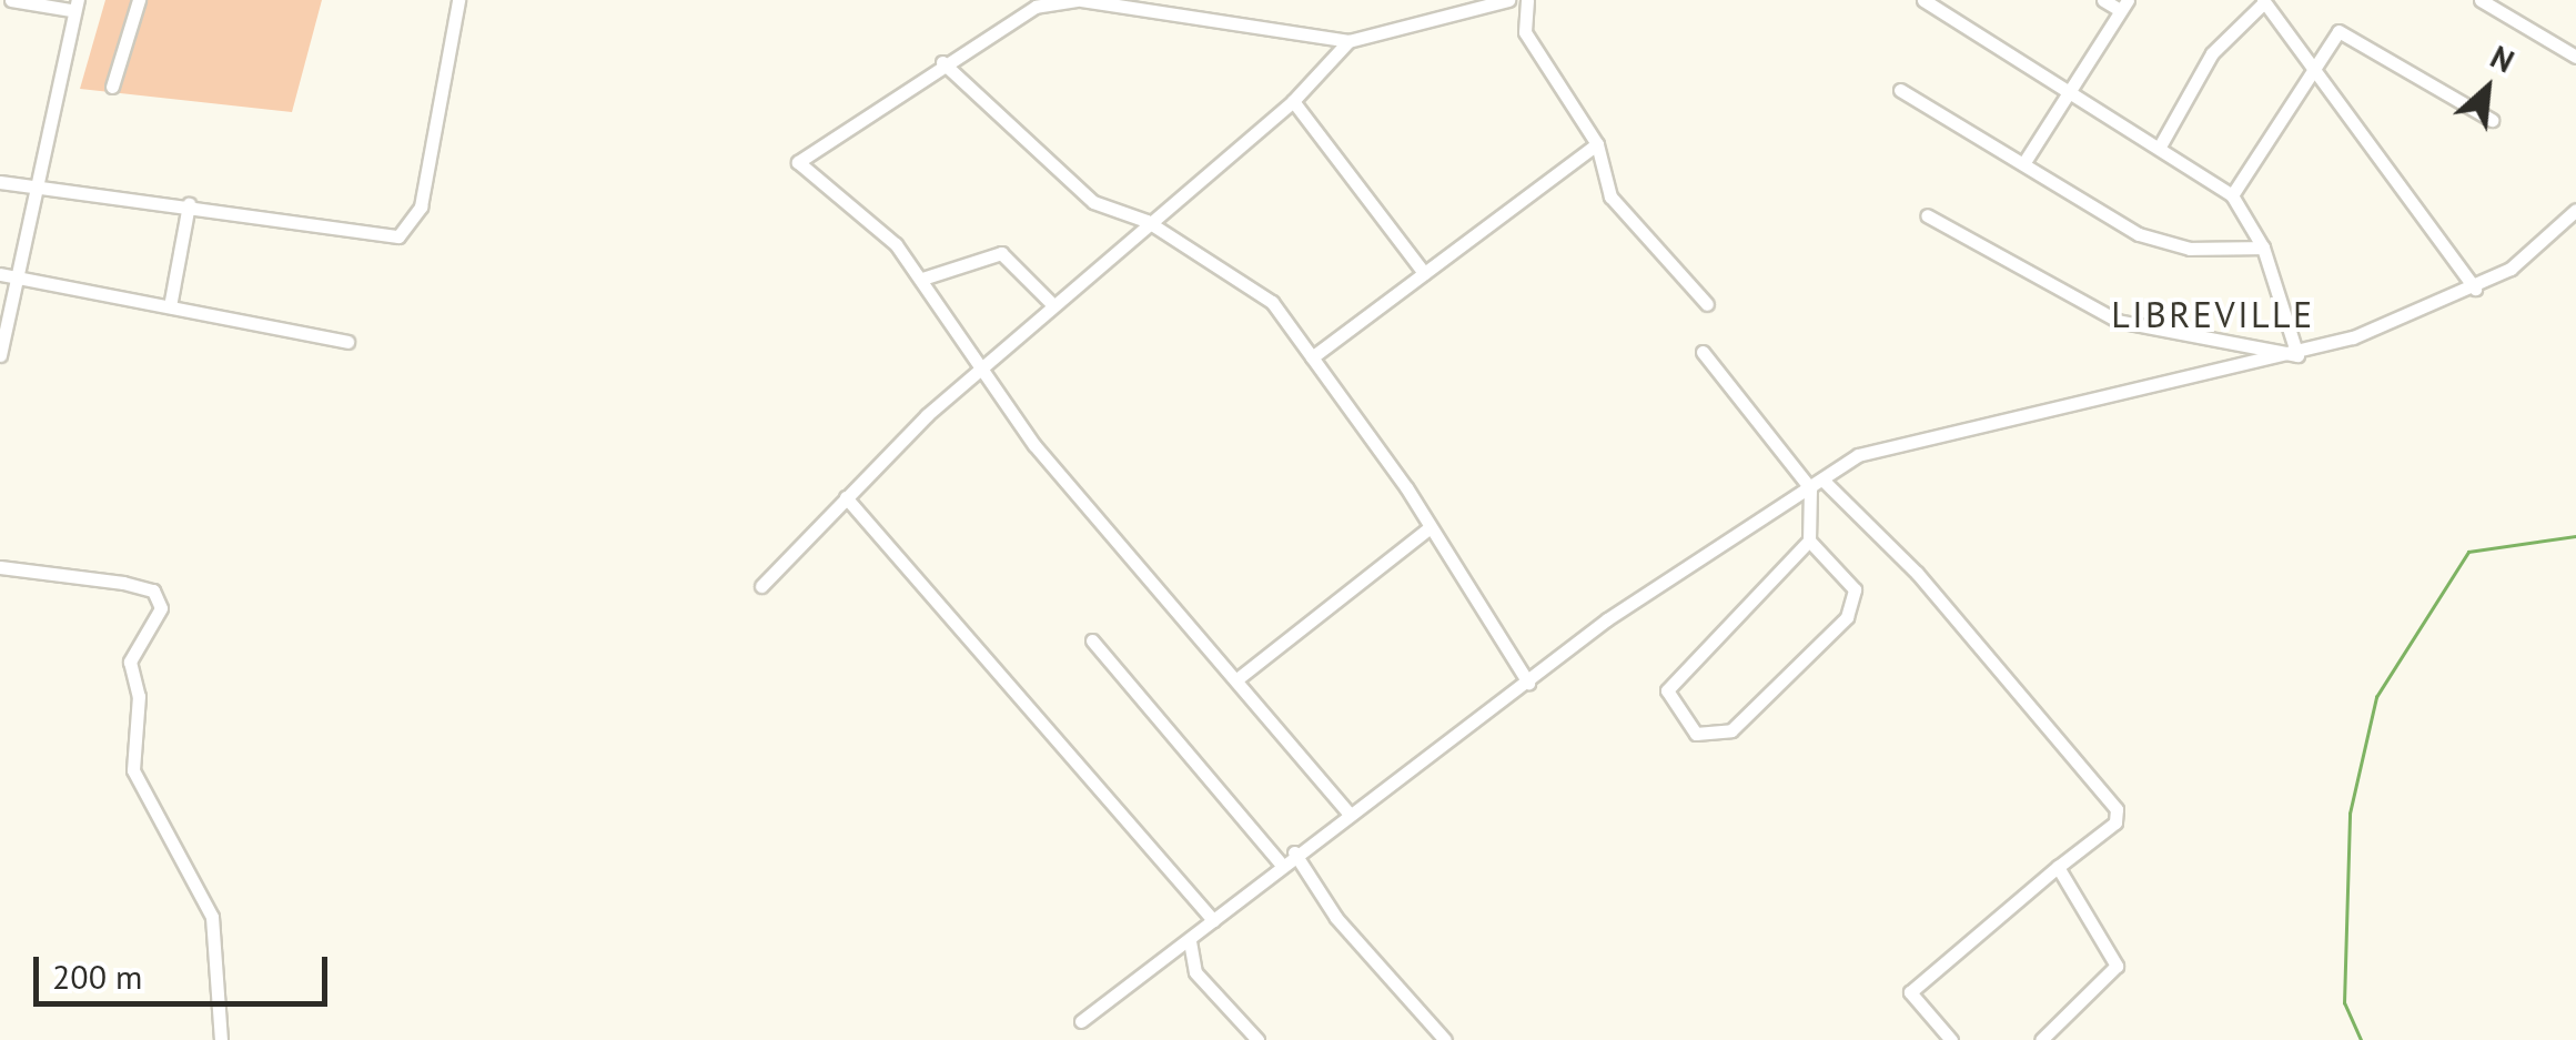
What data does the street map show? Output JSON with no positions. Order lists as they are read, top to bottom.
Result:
{
  "districts": ["LIBREVILLE"],
  "scale_bar": "200 m",
  "north": "top right"
}
